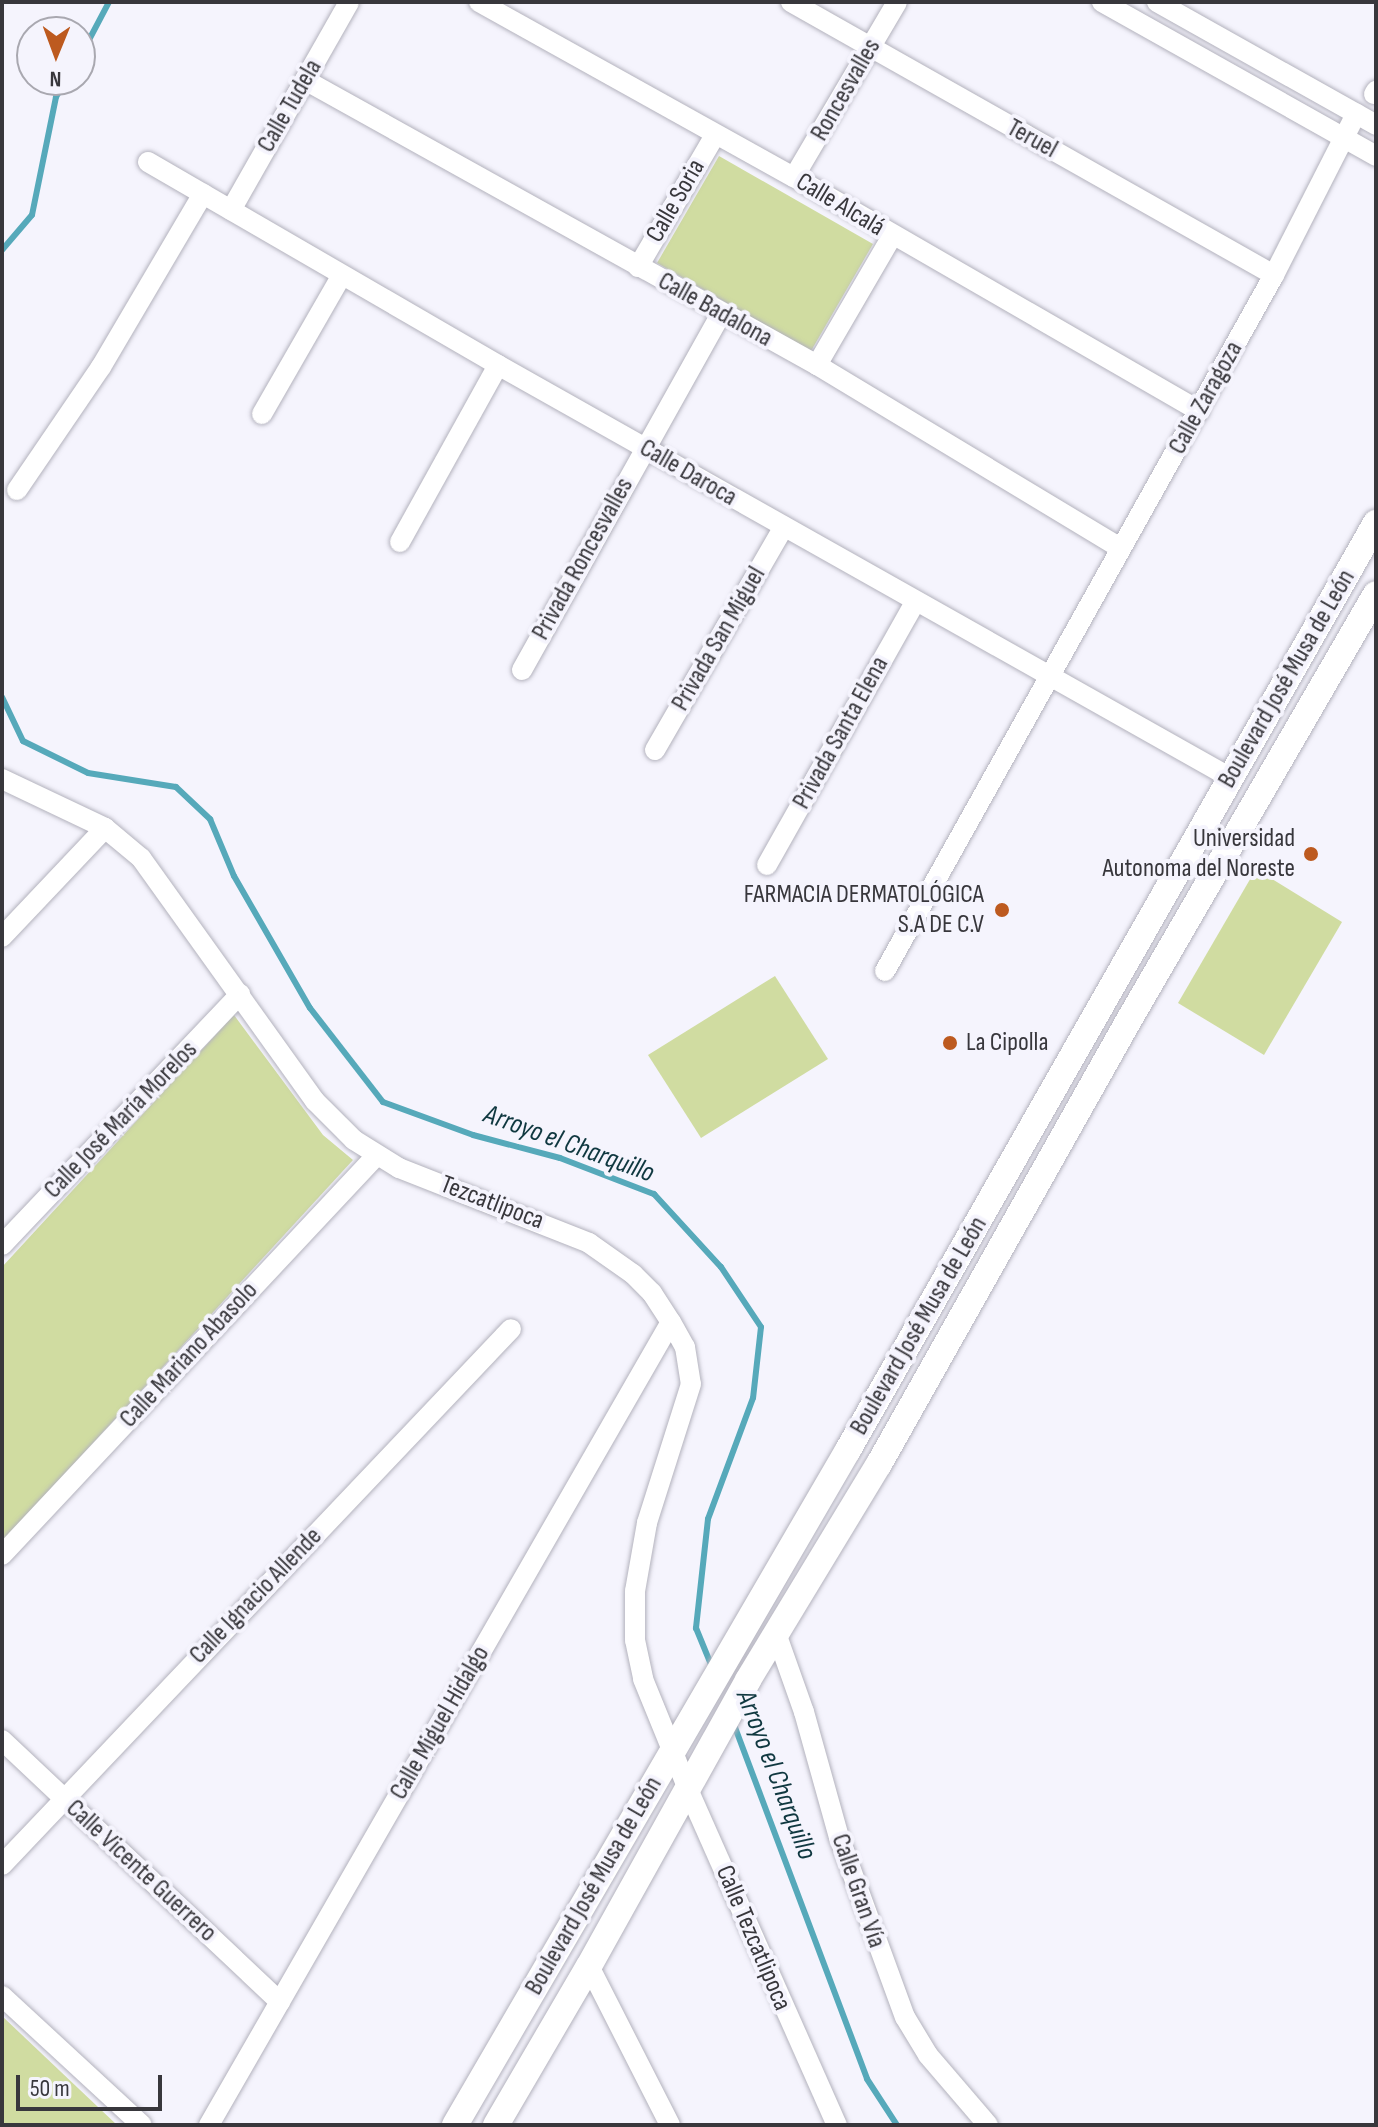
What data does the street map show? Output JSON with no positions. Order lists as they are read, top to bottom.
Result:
{
  "streets": {
    "main road": ["Boulevard José Musa de León"],
    "street": [
      "Roncesvalles",
      "Calle Tudela",
      "Teruel",
      "Calle Soria",
      "Calle Alcalá",
      "Calle Badalona",
      "Calle Zaragoza",
      "Calle Daroca",
      "Privada Roncesvalles",
      "Privada San Miguel",
      "Privada Santa Elena",
      "Calle José María Morelos",
      "Tezcatlipoca",
      "Calle Mariano Abasolo",
      "Calle Ignacio Allende",
      "Calle Miguel Hidalgo",
      "Calle Vicente Guerrero",
      "Calle Gran Vía",
      "Calle Tezcatlipoca"
    ]
  },
  "crossings": [
    ["Roncesvalles", "Teruel"],
    ["Roncesvalles", "Calle Alcalá"],
    ["Calle Tudela", "Calle Badalona"],
    ["Calle Tudela", "Calle Daroca"],
    ["Teruel", "Calle Zaragoza"],
    ["Calle Soria", "Calle Alcalá"],
    ["Calle Soria", "Calle Badalona"],
    ["Calle Alcalá", "Calle Zaragoza"],
    ["Calle Badalona", "Calle Zaragoza"],
    ["Calle Zaragoza", "Calle Daroca"],
    ["Calle Daroca", "Privada Roncesvalles"],
    ["Calle Daroca", "Privada San Miguel"],
    ["Calle Daroca", "Boulevard José Musa de León"],
    ["Calle Daroca", "Privada Santa Elena"],
    ["Boulevard José Musa de León", "Tezcatlipoca"],
    ["Boulevard José Musa de León", "Calle Gran Vía"],
    ["Boulevard José Musa de León", "Calle Tezcatlipoca"],
    ["Calle José María Morelos", "Tezcatlipoca"],
    ["Tezcatlipoca", "Calle Mariano Abasolo"],
    ["Tezcatlipoca", "Calle Miguel Hidalgo"],
    ["Tezcatlipoca", "Calle Tezcatlipoca"],
    ["Calle Ignacio Allende", "Calle Vicente Guerrero"],
    ["Calle Miguel Hidalgo", "Calle Vicente Guerrero"]
  ],
  "water": ["Arroyo el Charquillo"],
  "places": ["Universidad Autonoma del Noreste", "FARMACIA DERMATOLÓGICA S.A DE C.V", "La Cipolla"],
  "scale_bar": "50 m",
  "north": "bottom"
}
